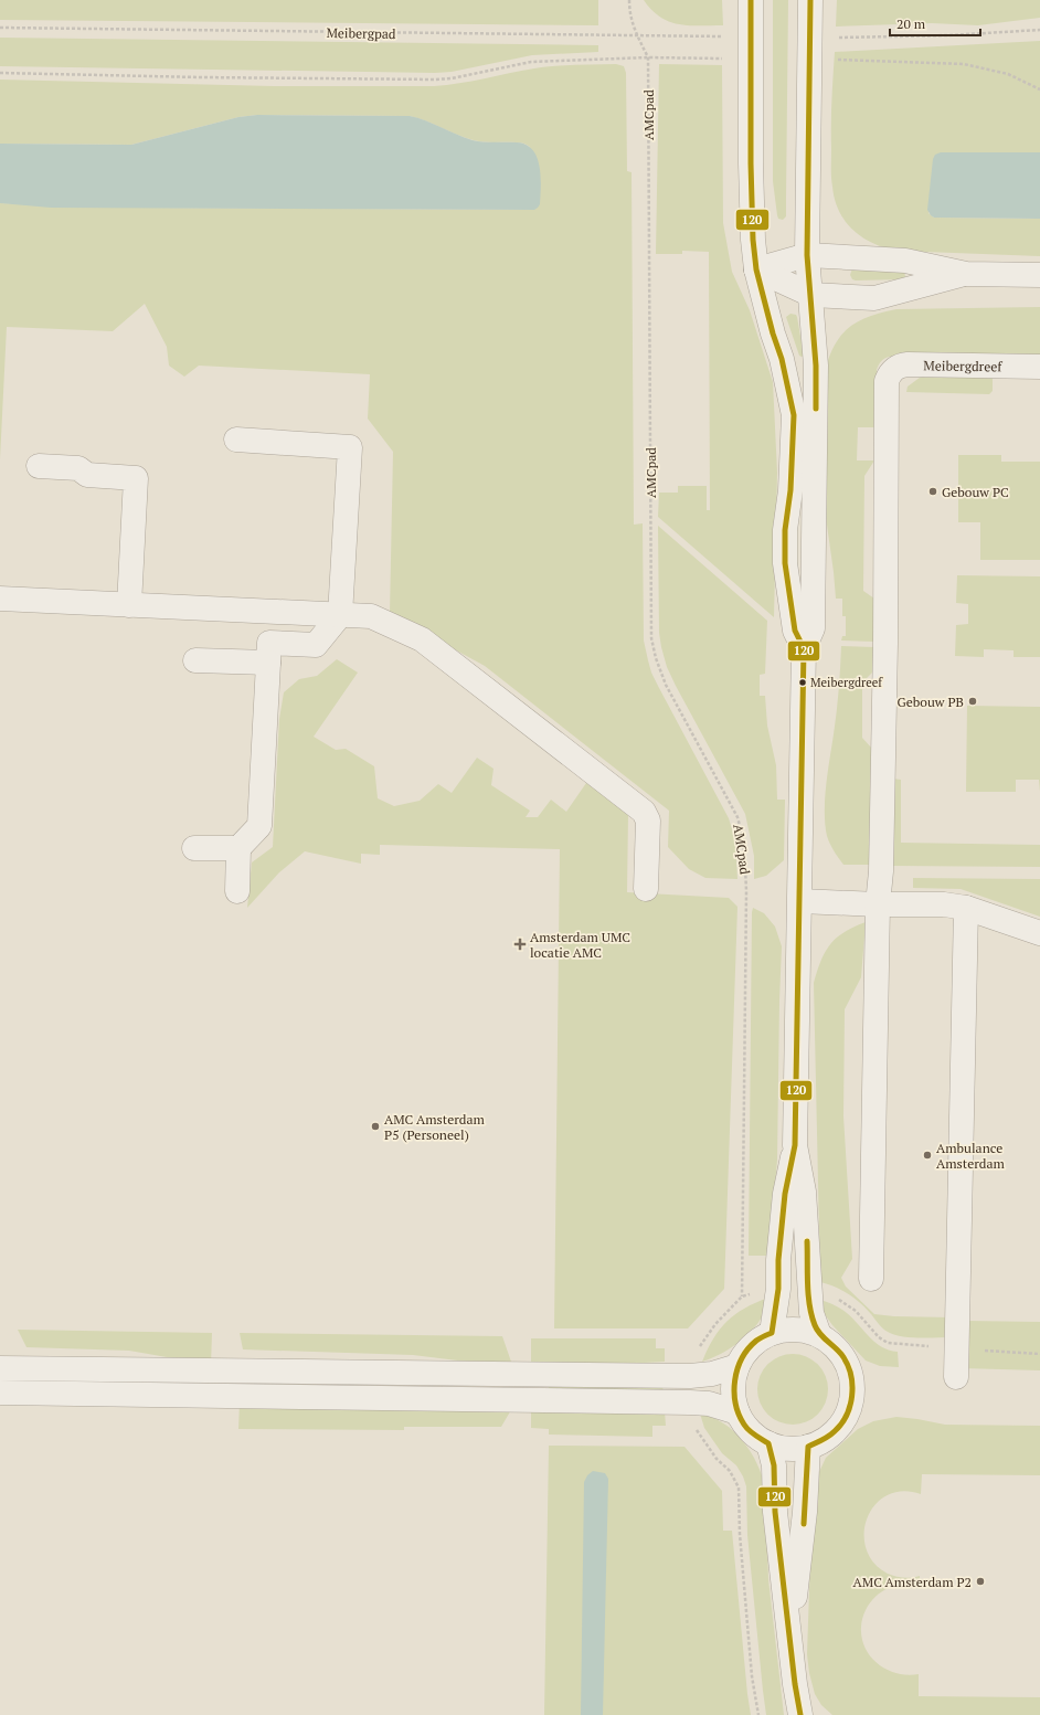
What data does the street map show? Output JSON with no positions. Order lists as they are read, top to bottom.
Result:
{
  "streets": {
    "street": ["Meibergdreef"],
    "path": ["Meibergpad", "AMCpad"]
  },
  "crossings": [
    ["Meibergpad", "AMCpad"]
  ],
  "places": {
    "other": [
      "Gebouw PC",
      "Meibergdreef",
      "Gebouw PB",
      "AMC Amsterdam P5 (Personeel)",
      "Ambulance Amsterdam",
      "AMC Amsterdam P2"
    ],
    "health": ["Amsterdam UMC locatie AMC"]
  },
  "lines": ["transit line 120"],
  "scale_bar": "20 m"
}
